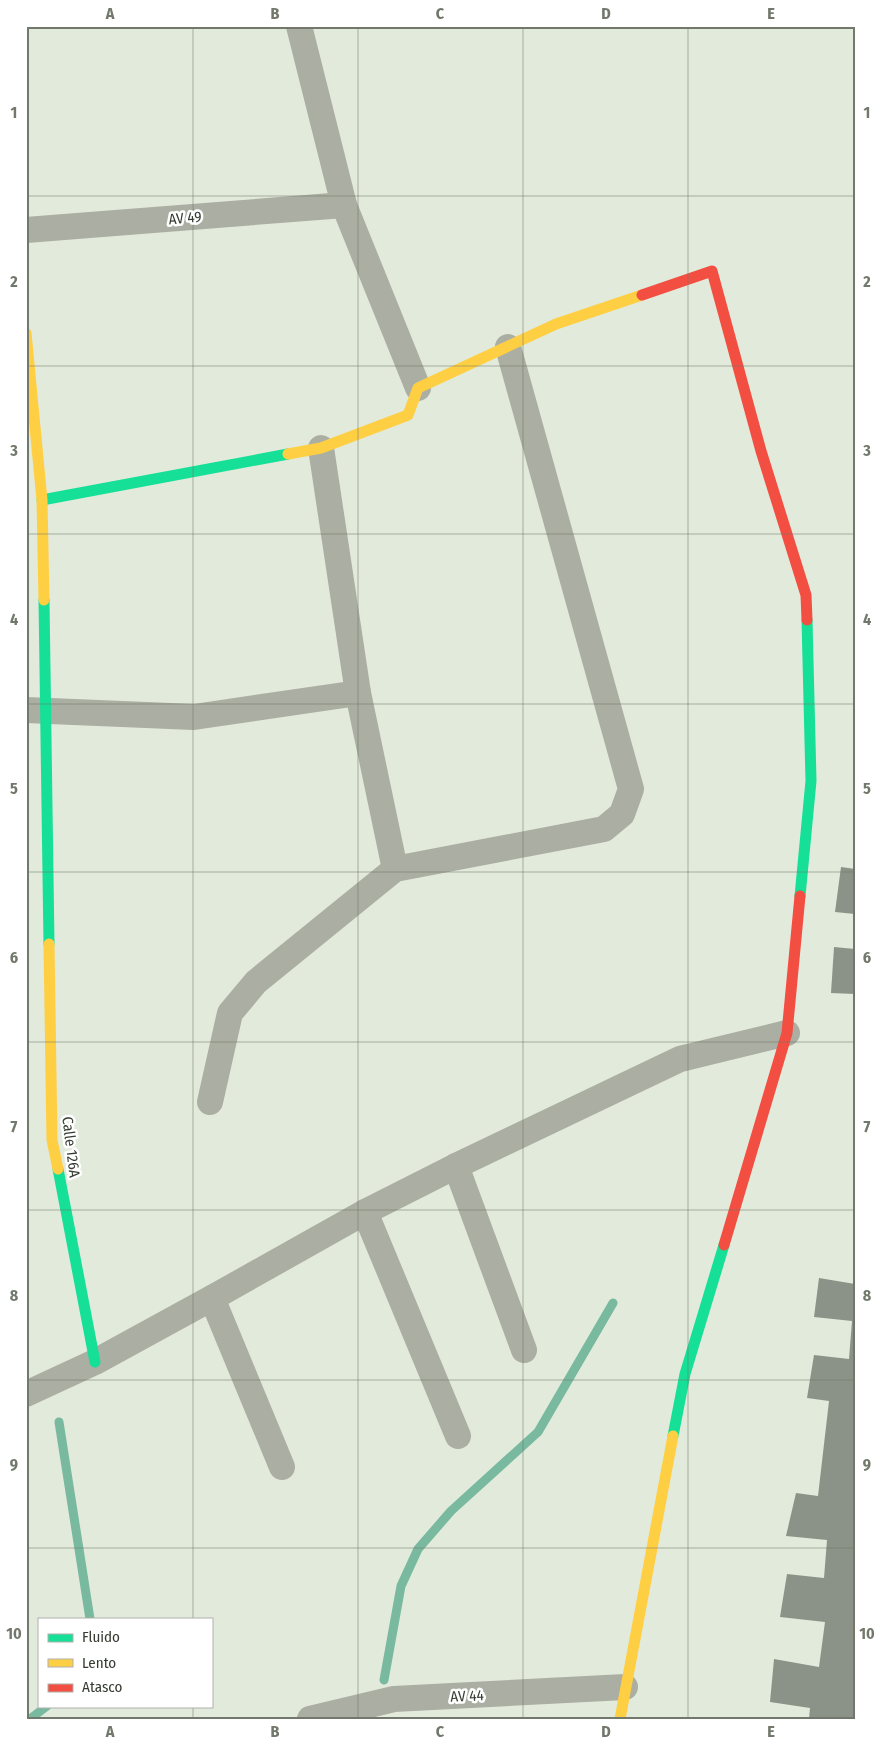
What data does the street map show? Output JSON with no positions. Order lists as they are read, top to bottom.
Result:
{
  "streets": {
    "street": ["AV 49", "Calle 126A", "AV 44"]
  },
  "legend": ["Fluido", "Lento", "Atasco"],
  "grid": {
    "columns": [
      "A",
      "B",
      "C",
      "D",
      "E"
    ],
    "rows": [
      "1",
      "2",
      "3",
      "4",
      "5",
      "6",
      "7",
      "8",
      "9",
      "10"
    ]
  }
}
